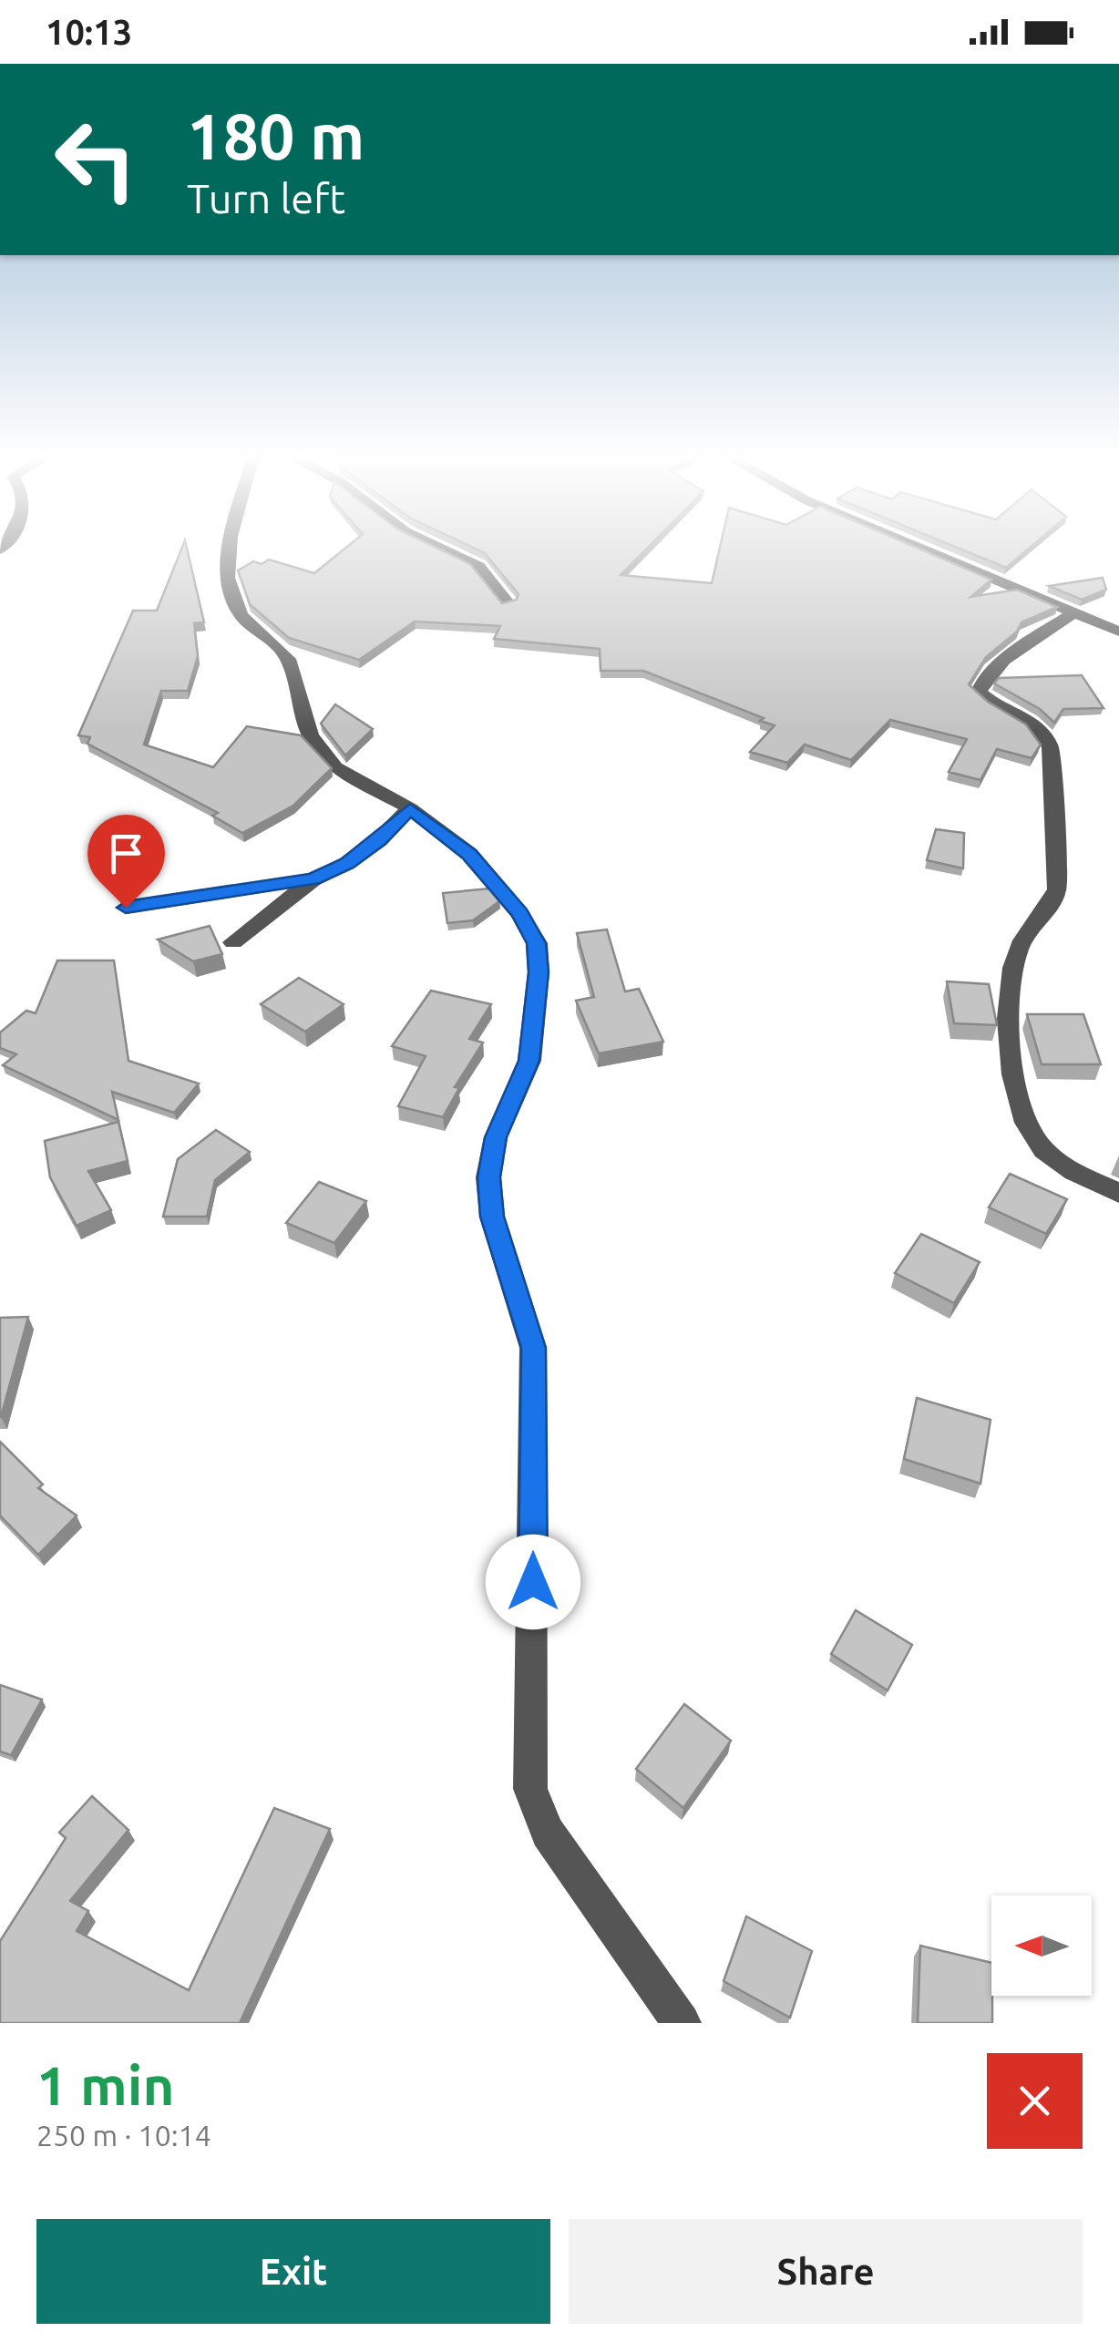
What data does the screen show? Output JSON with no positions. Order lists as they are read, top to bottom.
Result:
{
  "north": "left",
  "page": {
    "status": "10:13",
    "turn": ["180 m", "Turn left"],
    "heading": ["1 min", "250 m · 10:14"],
    "buttons": ["Exit", "Share"]
  }
}
